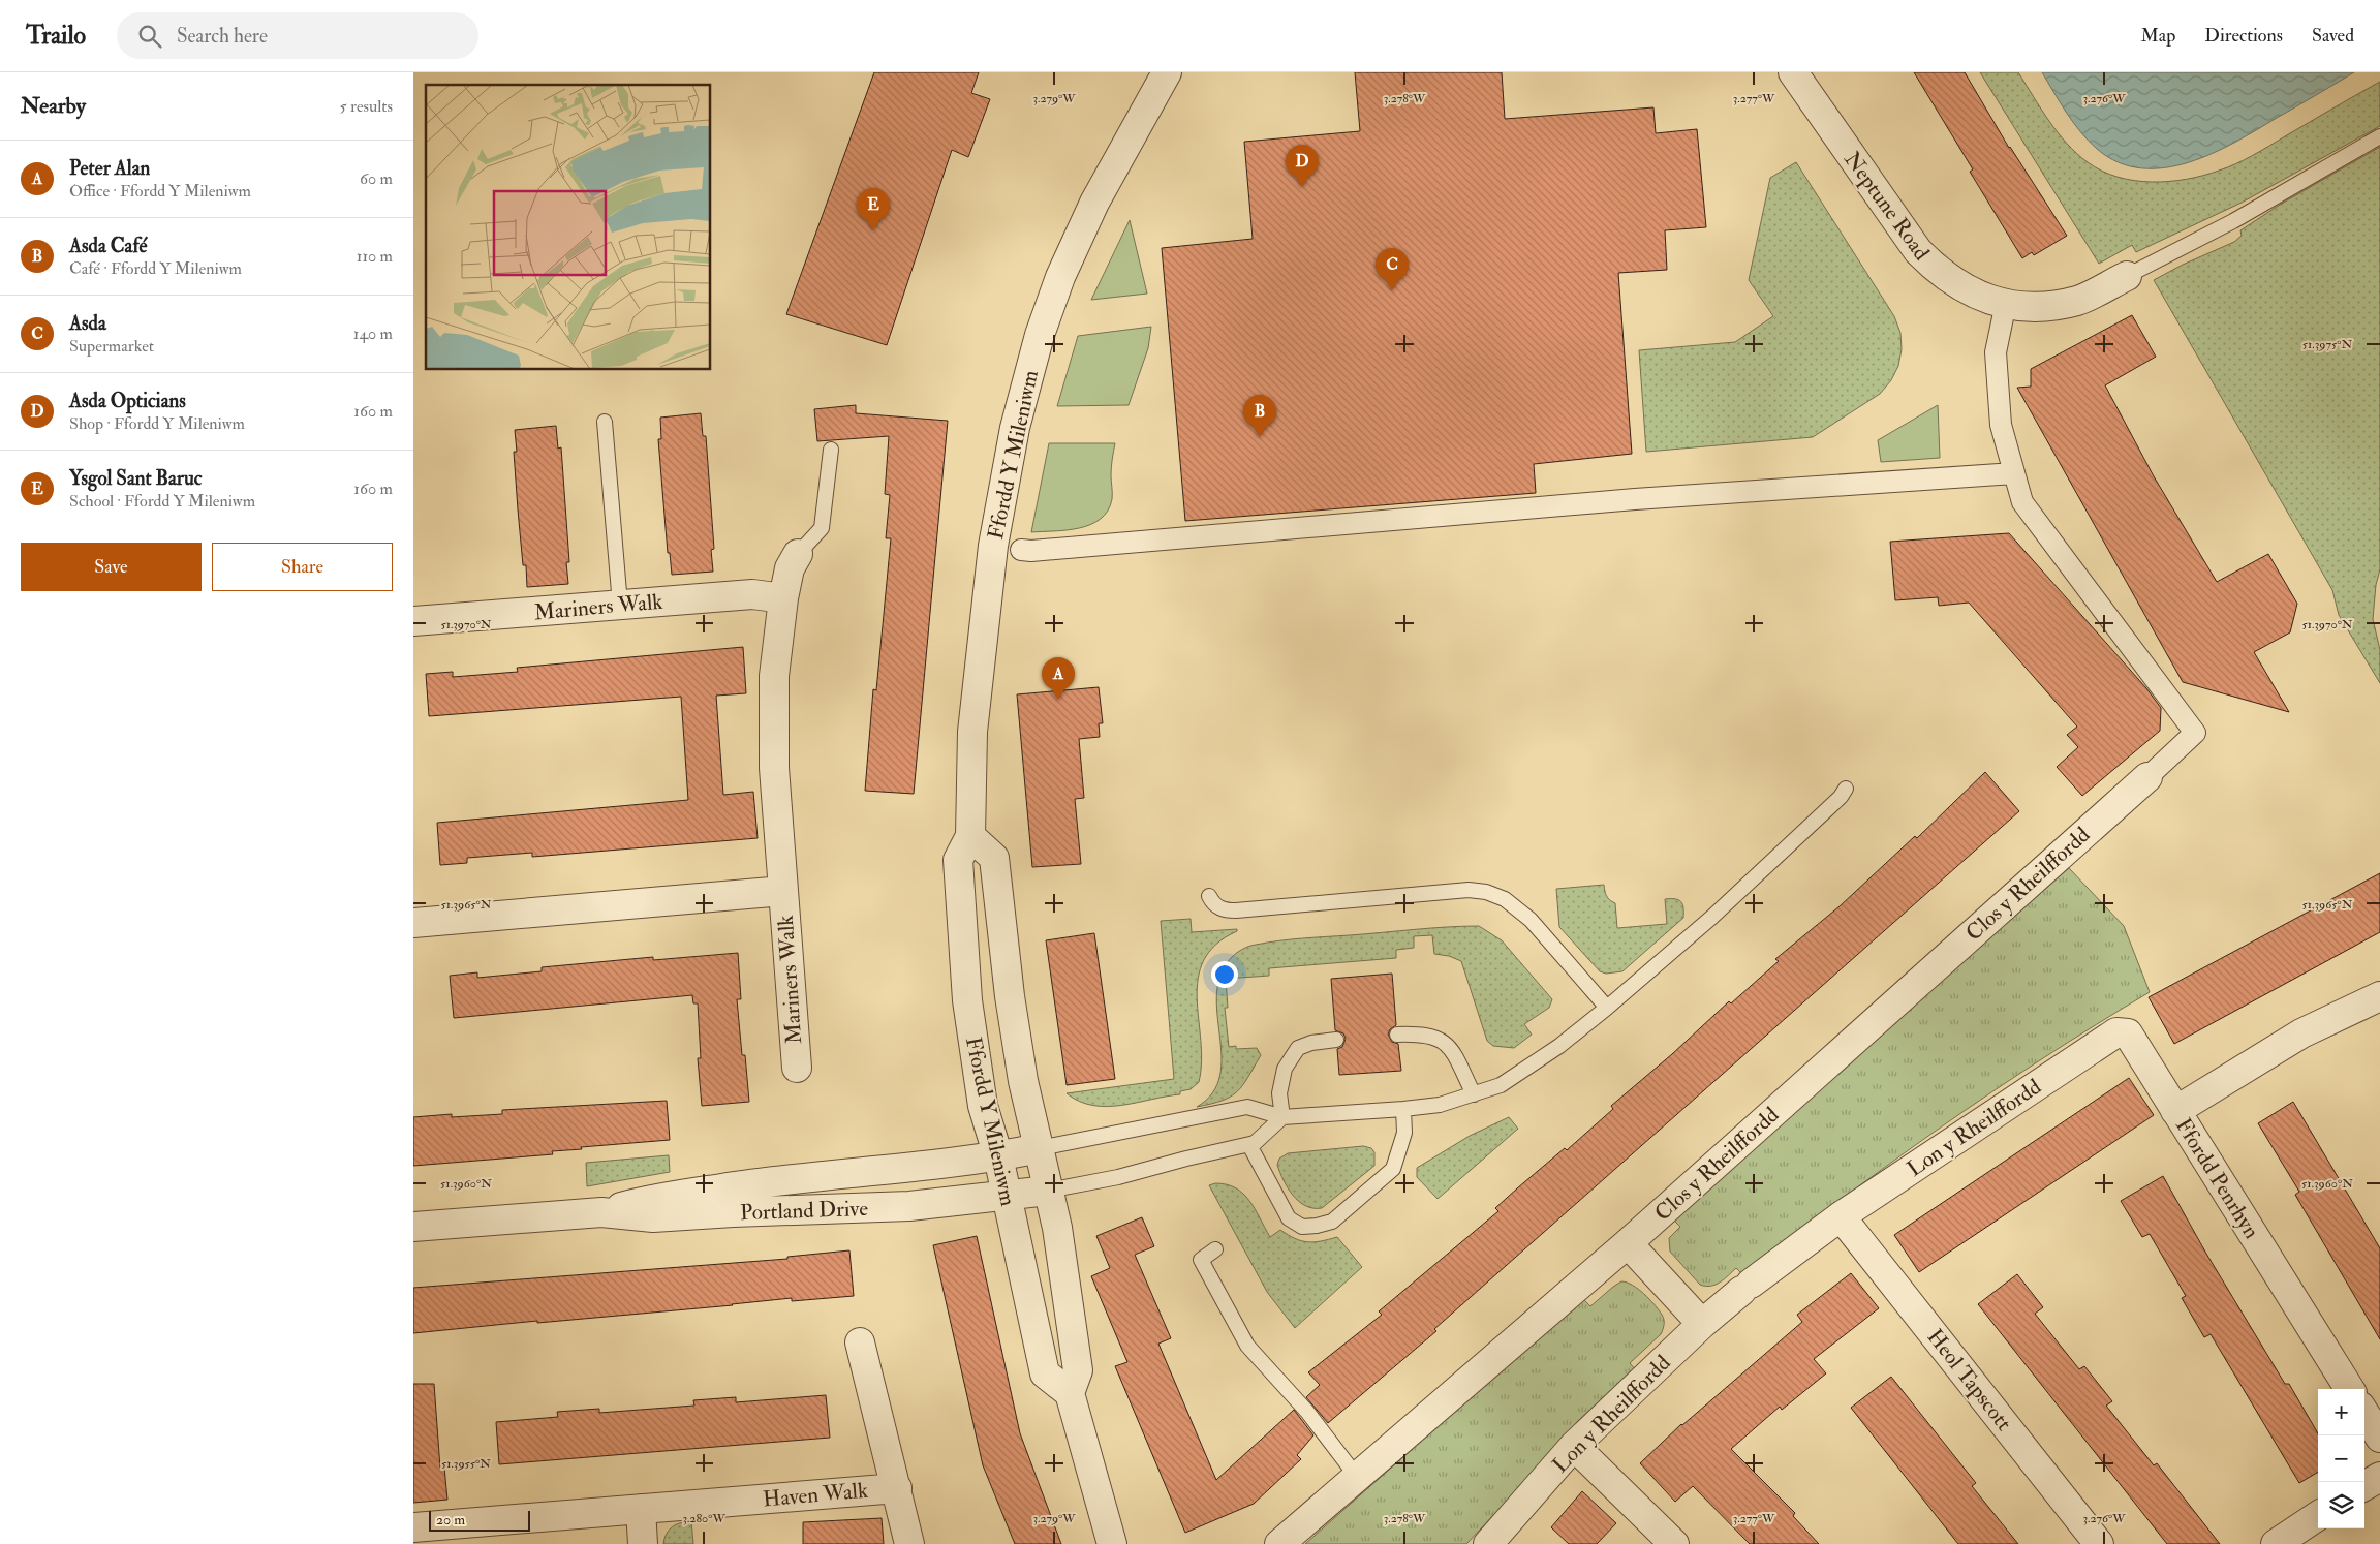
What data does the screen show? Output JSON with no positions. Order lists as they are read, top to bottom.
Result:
{
  "streets": {
    "street": [
      "Neptune Road",
      "Ffordd Y Mileniwm",
      "Mariners Walk",
      "Clos y Rheilffordd",
      "Lon y Rheilffordd",
      "Ffordd Penrhyn",
      "Portland Drive",
      "Heol Tapscott",
      "Haven Walk"
    ]
  },
  "crossings": [
    ["Ffordd Y Mileniwm", "Portland Drive"],
    ["Lon y Rheilffordd", "Ffordd Penrhyn"],
    ["Lon y Rheilffordd", "Heol Tapscott"]
  ],
  "scale_bar": "20 m",
  "page": {
    "header": "Trailo",
    "search": "Search here",
    "nav": ["Map", "Directions", "Saved"],
    "heading": ["Nearby", "5 results"],
    "list": [
      {
        "mark": "A",
        "name": "Peter Alan",
        "note": "Office · Ffordd Y Mileniwm",
        "value": "60 m"
      },
      {
        "mark": "B",
        "name": "Asda Café",
        "note": "Café · Ffordd Y Mileniwm",
        "value": "110 m"
      },
      {
        "mark": "C",
        "name": "Asda",
        "note": "Supermarket",
        "value": "140 m"
      },
      {
        "mark": "D",
        "name": "Asda Opticians",
        "note": "Shop · Ffordd Y Mileniwm",
        "value": "160 m"
      },
      {
        "mark": "E",
        "name": "Ysgol Sant Baruc",
        "note": "School · Ffordd Y Mileniwm",
        "value": "160 m"
      }
    ],
    "pins": [
      "D",
      "E",
      "C",
      "B",
      "A"
    ],
    "buttons": ["Save", "Share"],
    "map_buttons": ["+", "−"],
    "scale": "20 m"
  },
  "coordinates": [
    "3.279°W",
    "3.278°W",
    "3.277°W",
    "3.276°W",
    "51.3975°N",
    "51.3970°N",
    "51.3965°N",
    "51.3960°N",
    "51.3955°N",
    "3.280°W"
  ]
}
